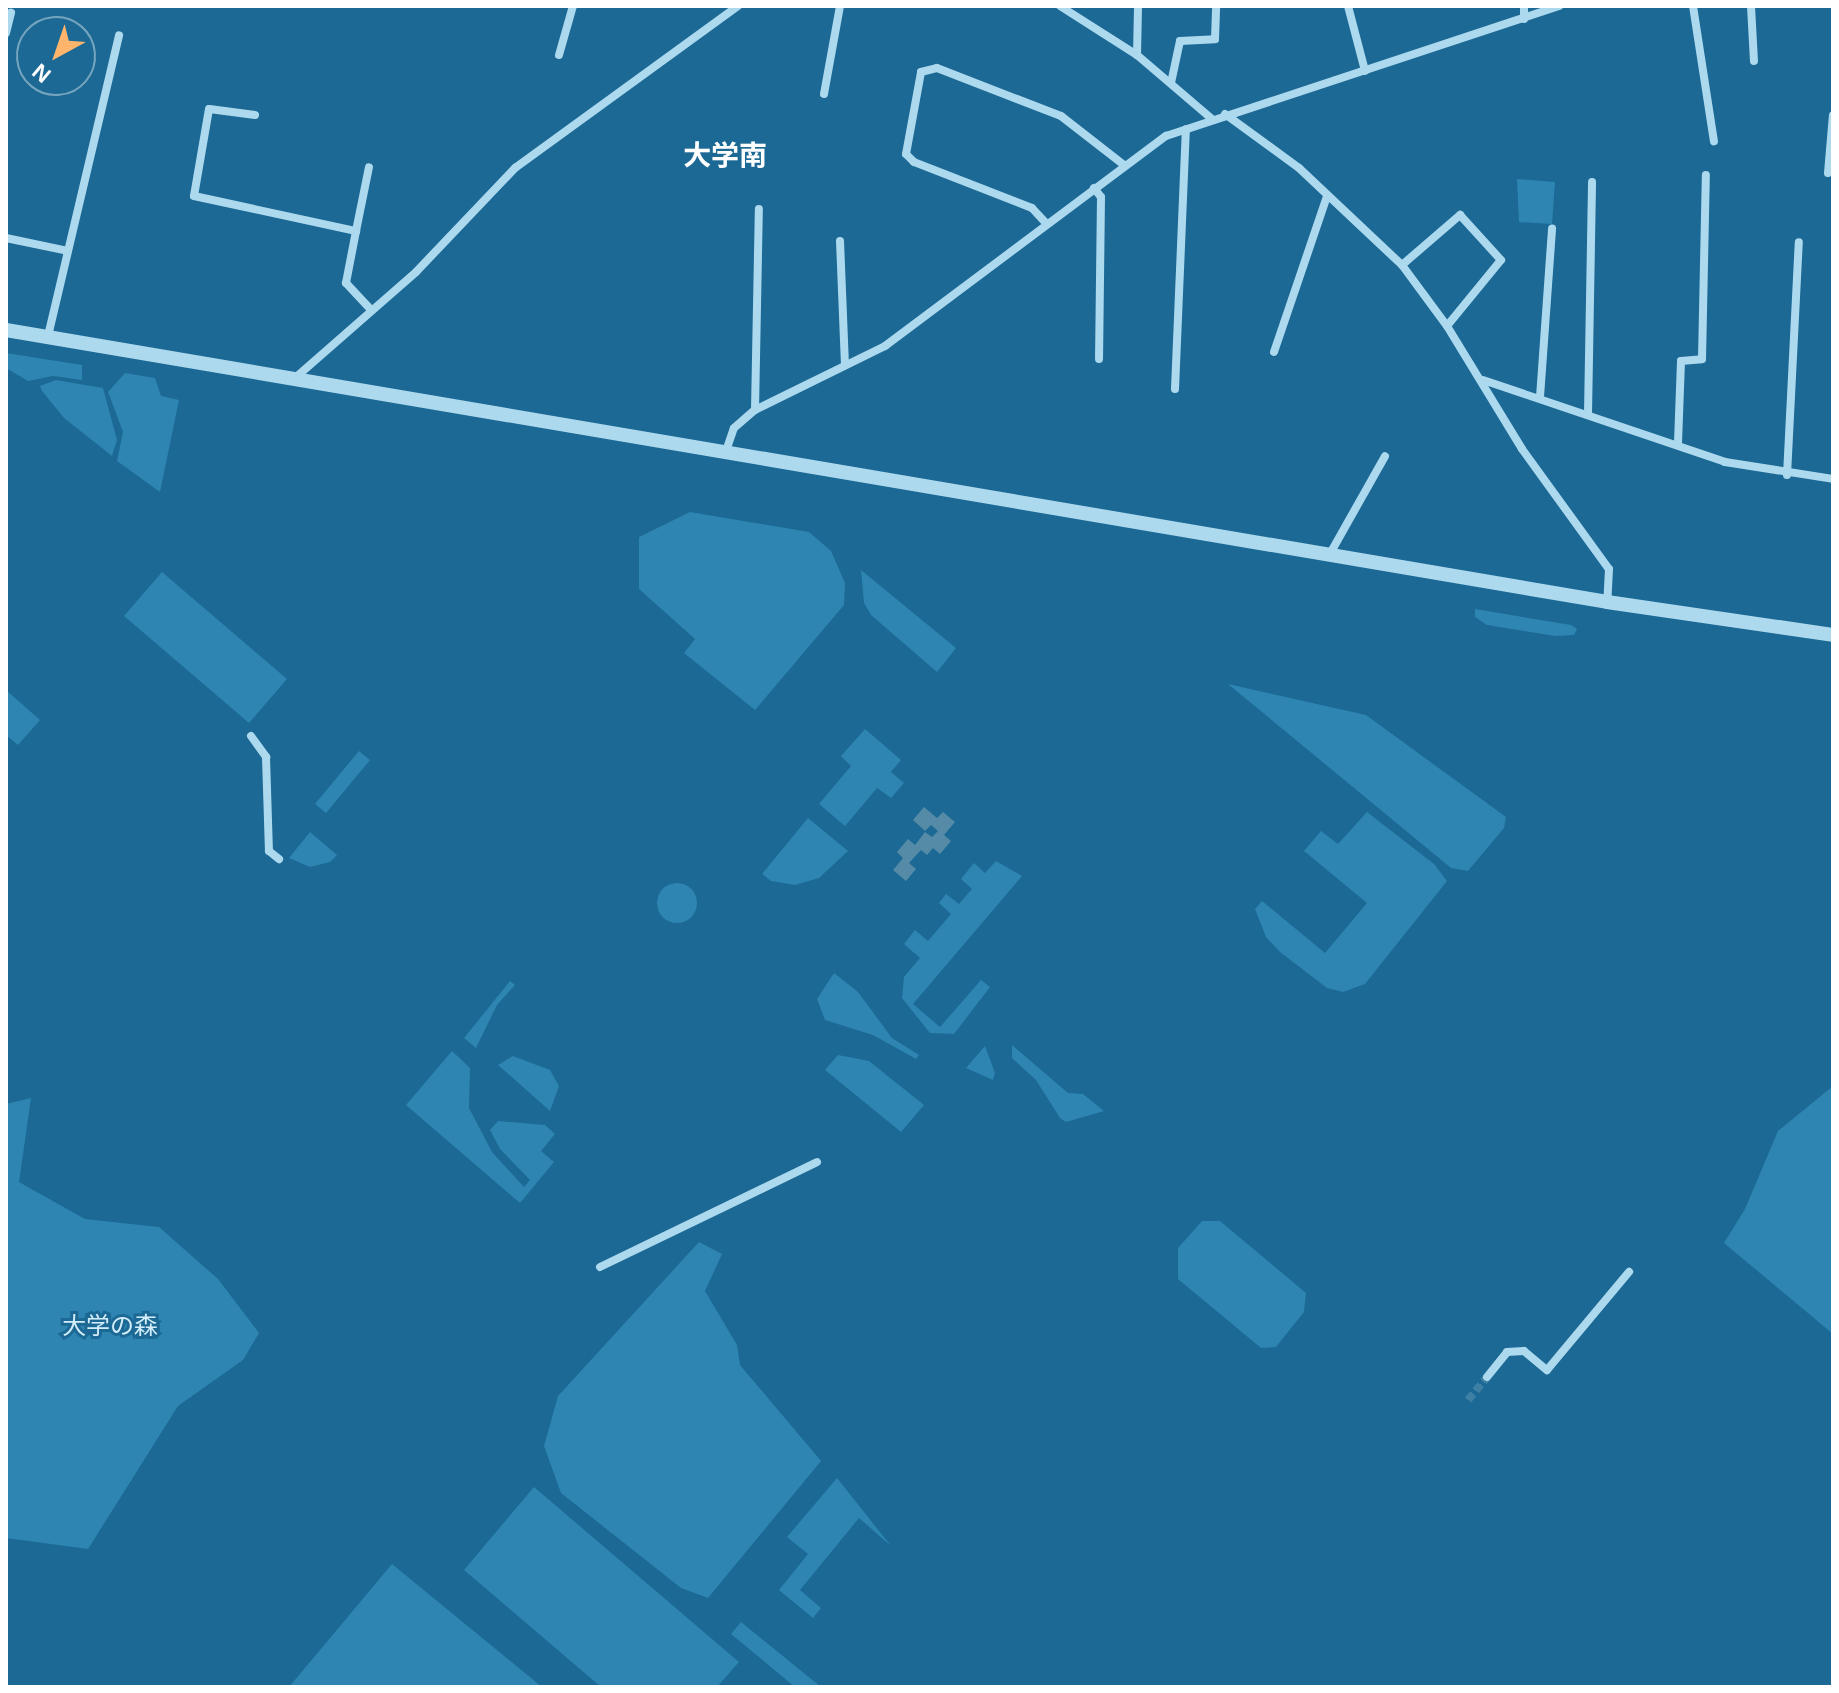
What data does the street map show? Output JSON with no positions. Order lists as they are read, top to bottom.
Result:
{
  "districts": ["大学南"],
  "parks": ["大学の森"],
  "north": "bottom left"
}
